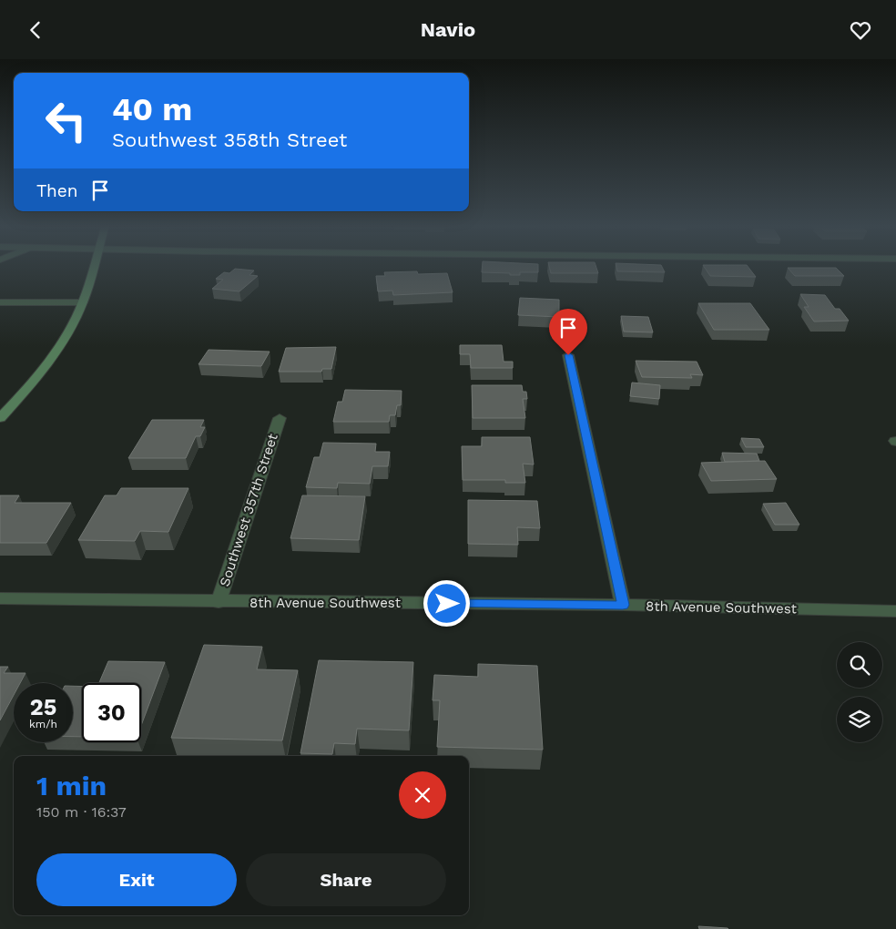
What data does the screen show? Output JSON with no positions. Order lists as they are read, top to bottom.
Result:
{
  "streets": {
    "street": ["Southwest 357th Street", "8th Avenue Southwest"]
  },
  "crossings": [
    ["Southwest 357th Street", "8th Avenue Southwest"]
  ],
  "page": {
    "header": "Navio",
    "turn": ["40 m", "Southwest 358th Street"],
    "then": "Then",
    "speed": "25 km/h",
    "limit": "30",
    "heading": ["1 min", "150 m · 16:37"],
    "buttons": ["Exit", "Share"]
  }
}
